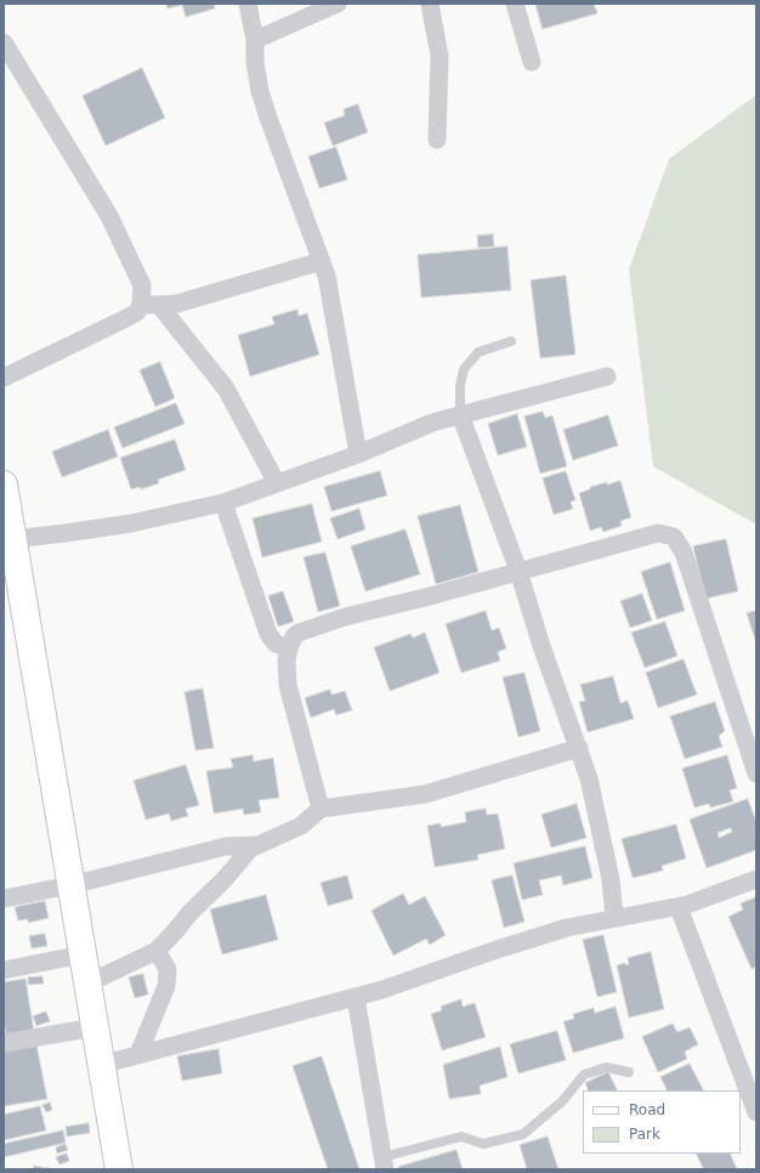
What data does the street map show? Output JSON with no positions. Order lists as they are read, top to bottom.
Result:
{
  "legend": ["Road", "Park"]
}
